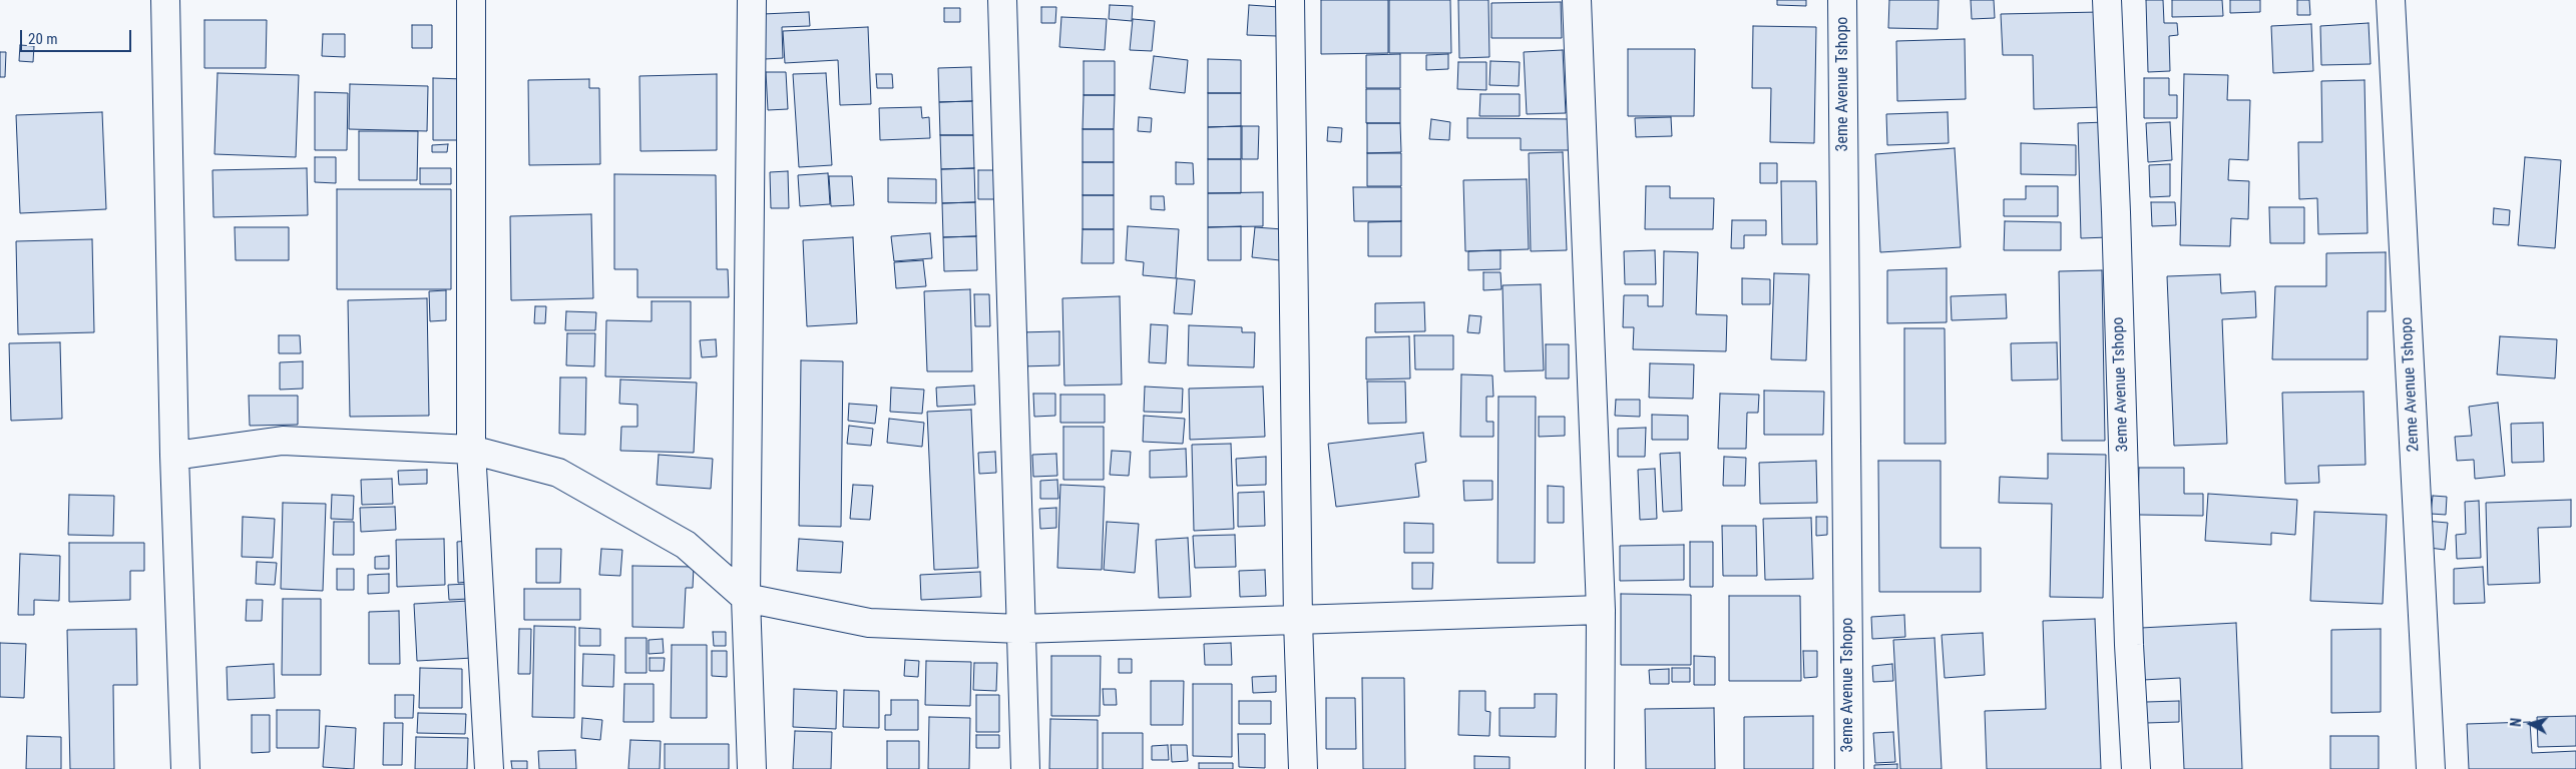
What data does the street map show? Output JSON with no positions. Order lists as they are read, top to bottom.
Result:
{
  "streets": {
    "street": ["3eme Avenue Tshopo", "2eme Avenue Tshopo"]
  },
  "scale_bar": "20 m",
  "north": "left"
}
